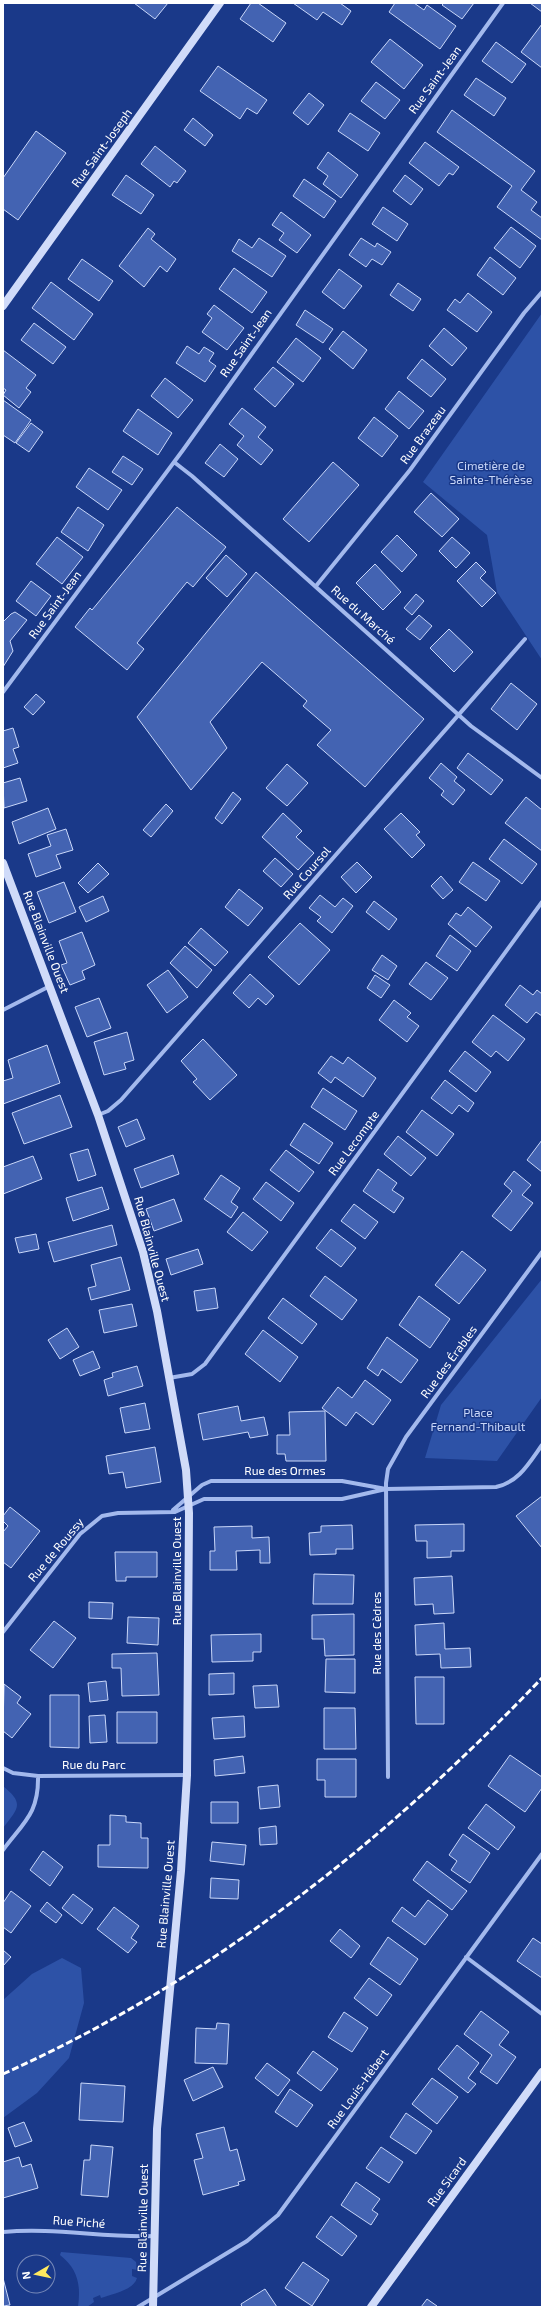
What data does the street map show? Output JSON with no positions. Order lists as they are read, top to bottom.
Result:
{
  "streets": {
    "street": [
      "Rue Saint-Jean",
      "Rue Saint-Joseph",
      "Rue Brazeau",
      "Rue du Marché",
      "Rue Coursol",
      "Rue Blainville Ouest",
      "Rue Lecompte",
      "Rue des Érables",
      "Rue des Ormes",
      "Rue de Roussy",
      "Rue des Cèdres",
      "Rue du Parc",
      "Rue Louis-Hébert",
      "Rue Sicard",
      "Rue Piché"
    ]
  },
  "crossings": [
    ["Rue Saint-Jean", "Rue du Marché"],
    ["Rue Brazeau", "Rue du Marché"],
    ["Rue du Marché", "Rue Coursol"],
    ["Rue Coursol", "Rue Blainville Ouest"],
    ["Rue Blainville Ouest", "Rue Lecompte"],
    ["Rue Blainville Ouest", "Rue des Ormes"],
    ["Rue Blainville Ouest", "Rue de Roussy"],
    ["Rue Blainville Ouest", "Rue du Parc"],
    ["Rue Blainville Ouest", "Rue Louis-Hébert"],
    ["Rue Blainville Ouest", "Rue Piché"],
    ["Rue des Érables", "Rue des Ormes"],
    ["Rue des Érables", "Rue des Cèdres"],
    ["Rue des Ormes", "Rue de Roussy"],
    ["Rue des Ormes", "Rue des Cèdres"]
  ],
  "parks": ["Cimetière de Sainte-Thérèse", "Place Fernand-Thibault"],
  "north": "left"
}
